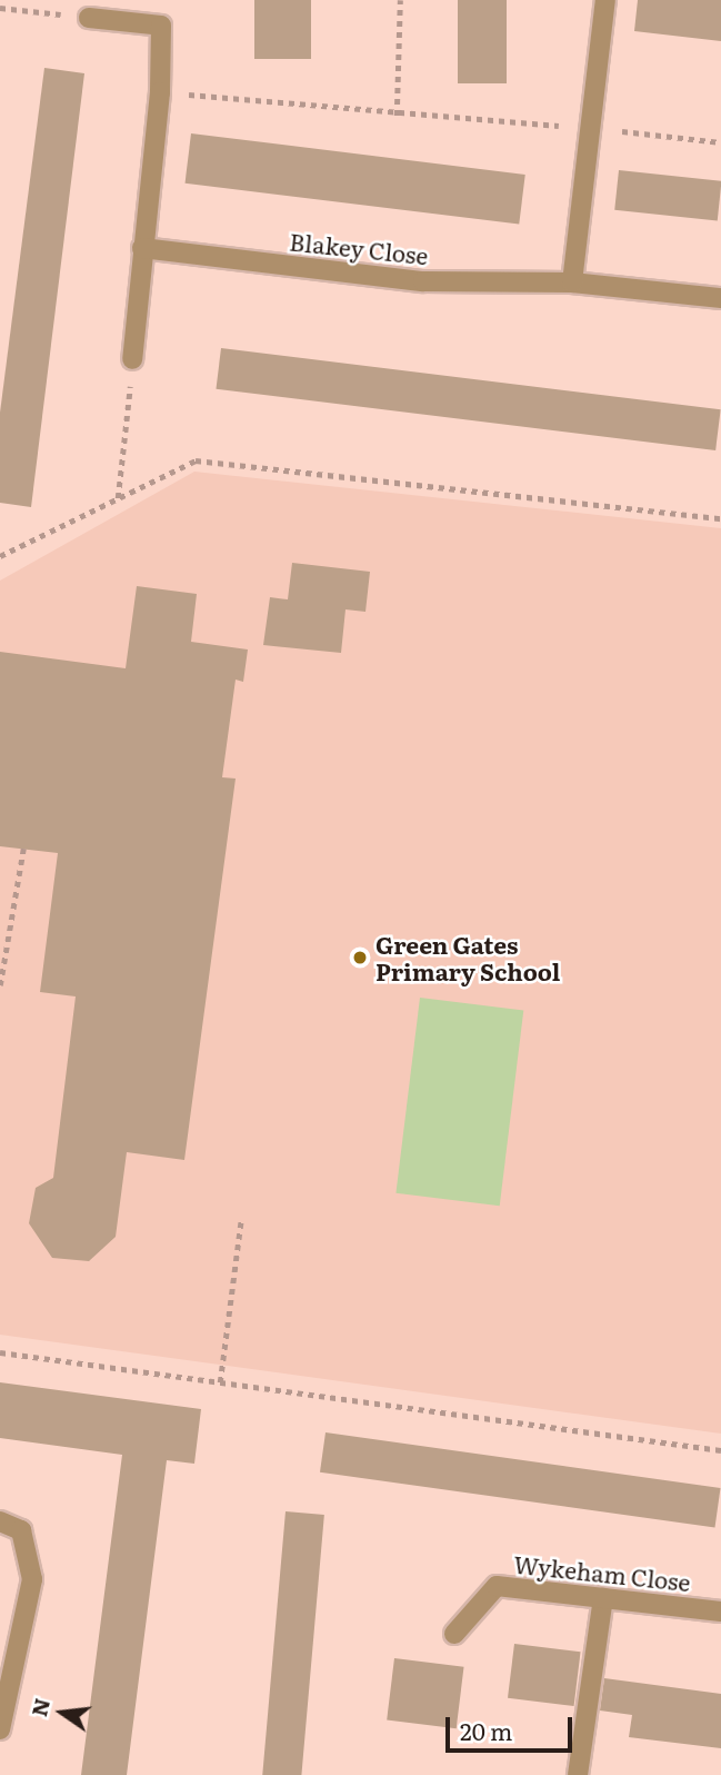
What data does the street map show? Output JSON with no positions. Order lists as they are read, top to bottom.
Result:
{
  "streets": {
    "street": ["Blakey Close", "Wykeham Close"]
  },
  "places": ["Green Gates Primary School"],
  "scale_bar": "20 m",
  "north": "left"
}
